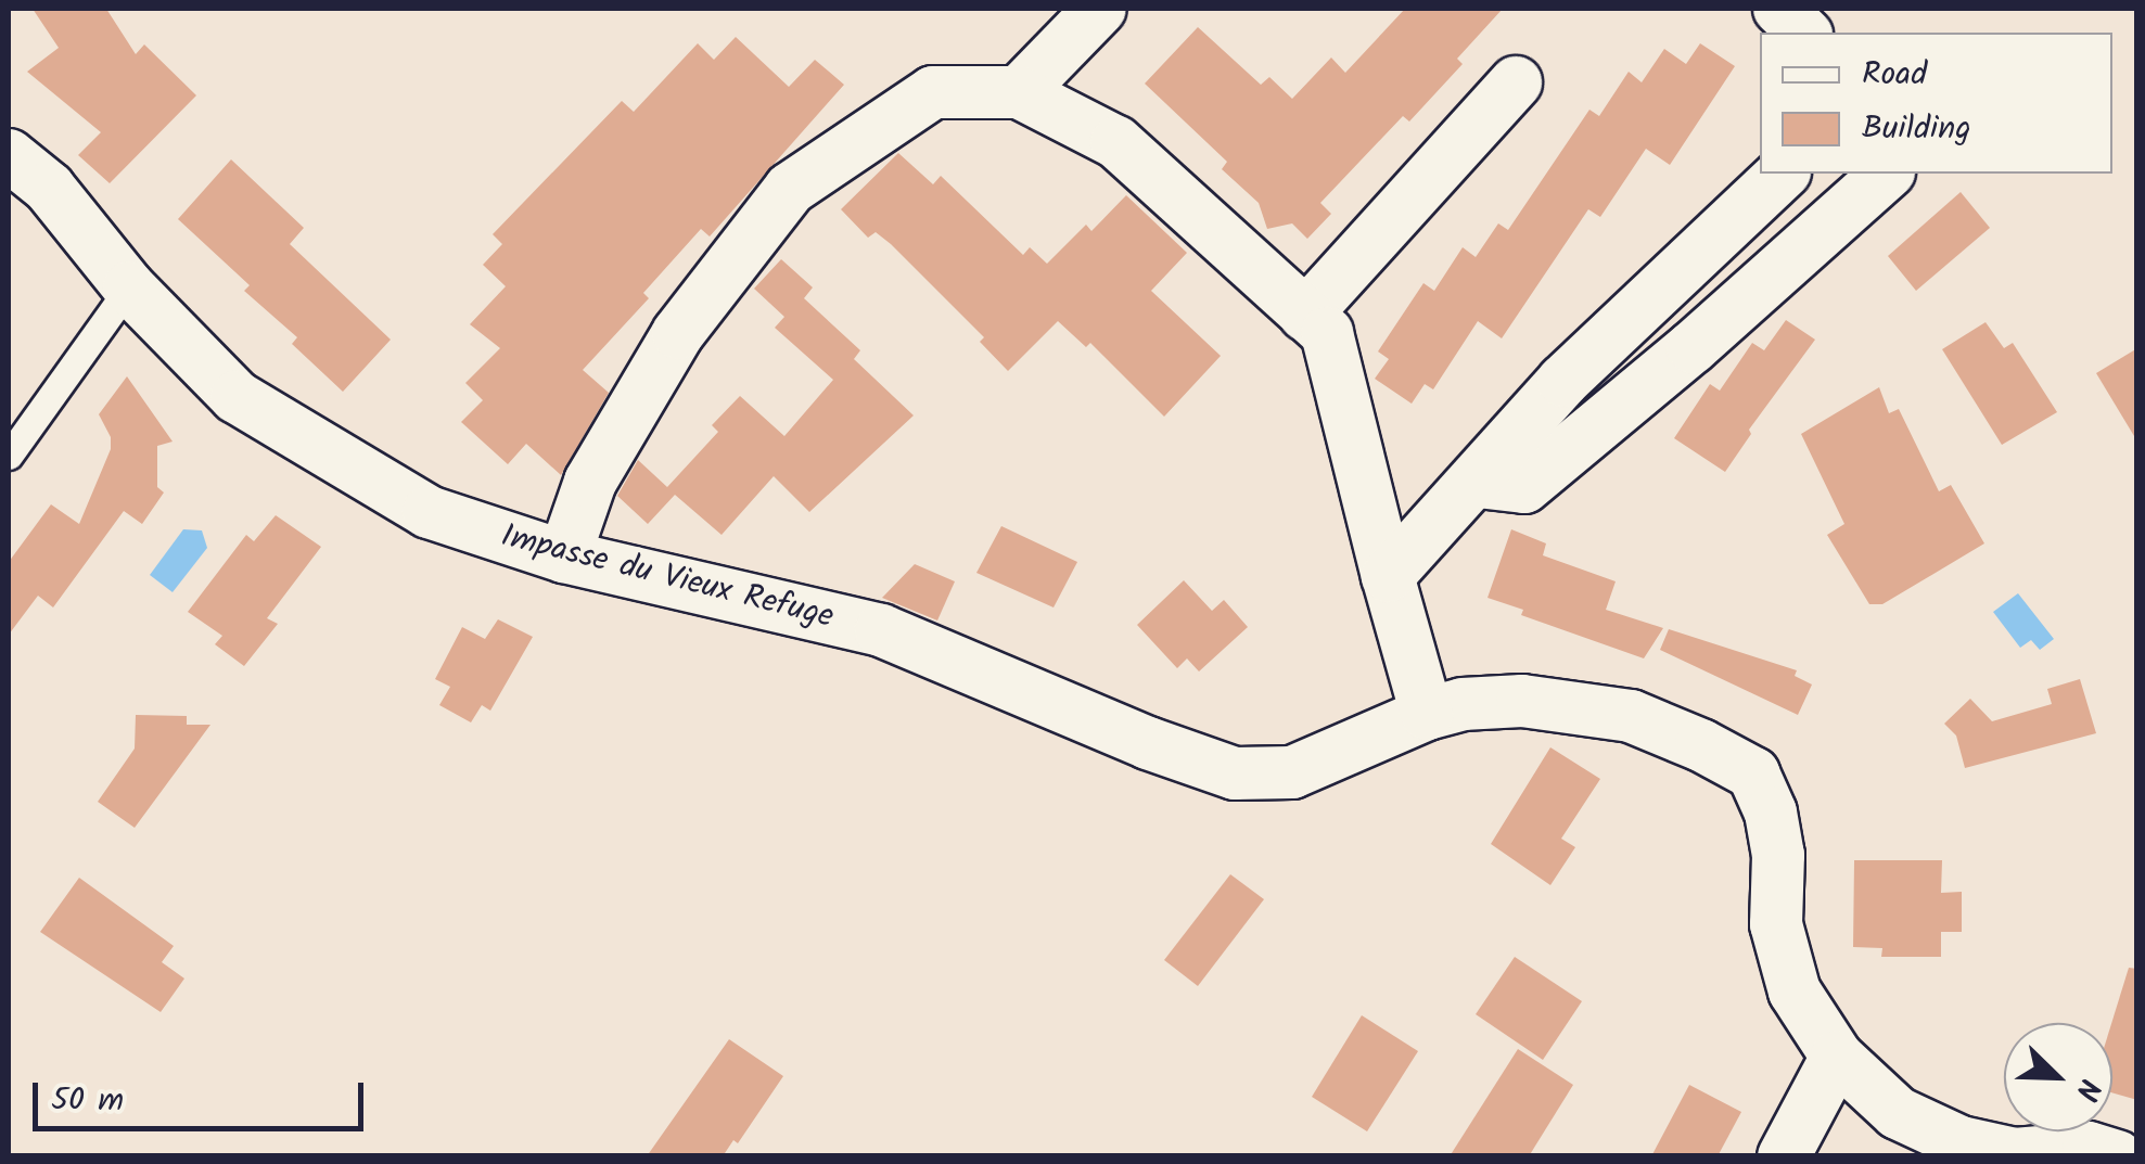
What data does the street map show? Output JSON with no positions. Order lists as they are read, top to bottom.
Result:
{
  "streets": {
    "street": ["Impasse du Vieux Refuge"]
  },
  "legend": ["Road", "Building"],
  "scale_bar": "50 m",
  "north": "bottom right"
}
